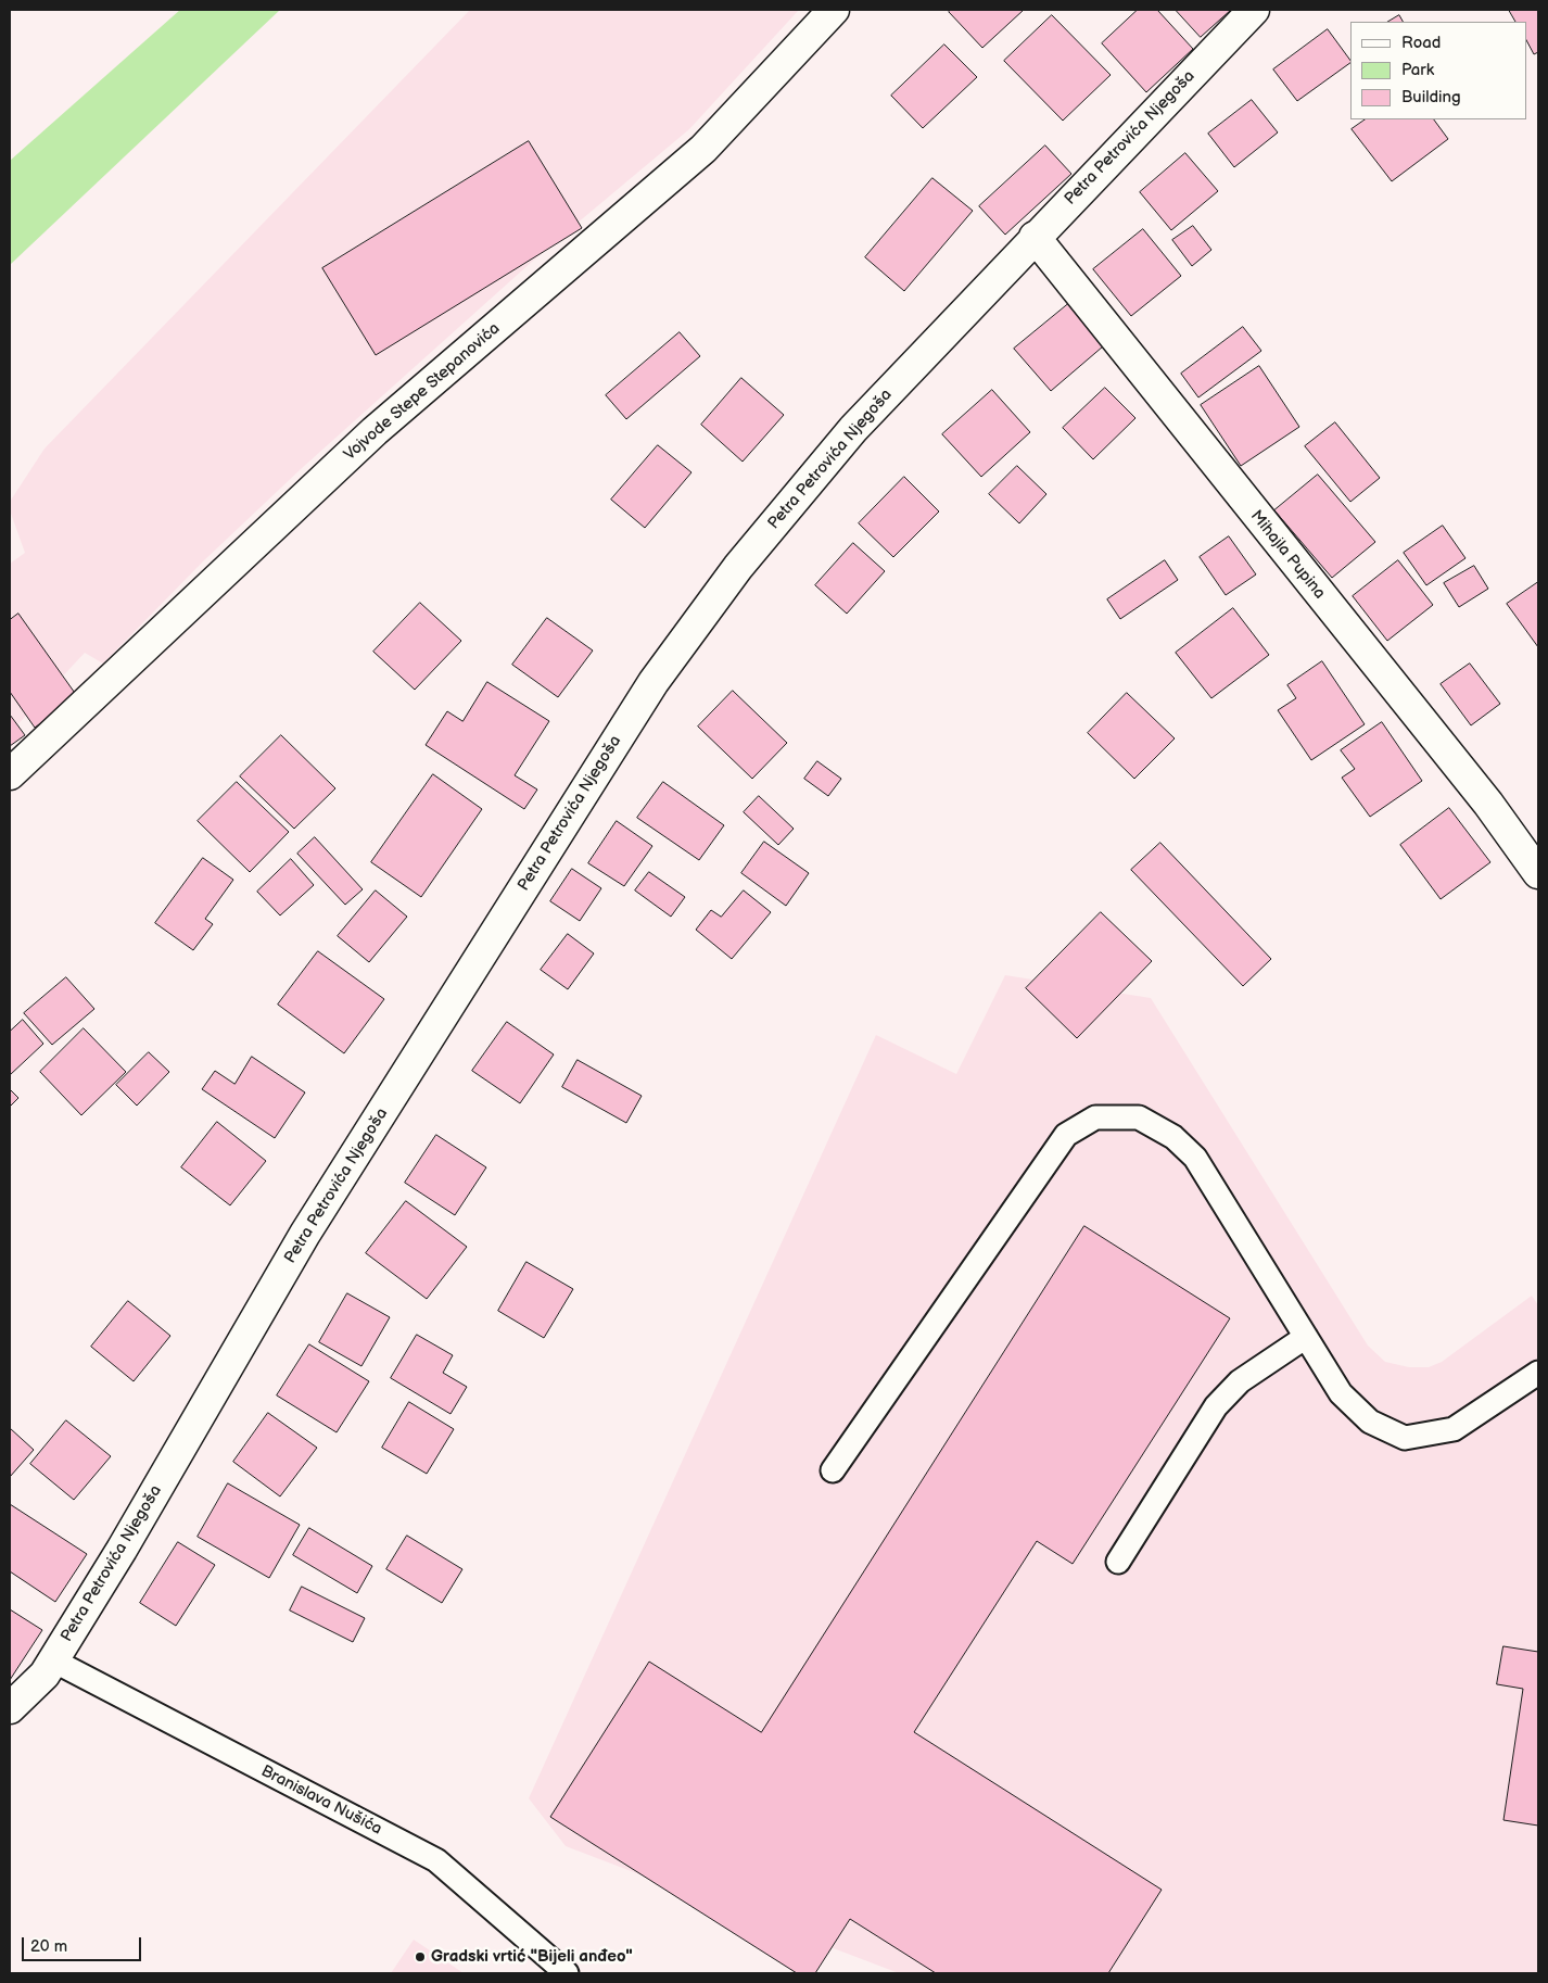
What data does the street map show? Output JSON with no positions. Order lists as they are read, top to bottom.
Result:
{
  "streets": {
    "street": ["Petra Petrovića Njegoša", "Vojvode Stepe Stepanovića", "Mihajla Pupina"],
    "lane": ["Branislava Nušića"]
  },
  "crossings": [
    ["Petra Petrovića Njegoša", "Mihajla Pupina"],
    ["Petra Petrovića Njegoša", "Branislava Nušića"]
  ],
  "places": ["Gradski vrtić \"Bijeli anđeo\""],
  "legend": ["Road", "Park", "Building"],
  "scale_bar": "20 m"
}
